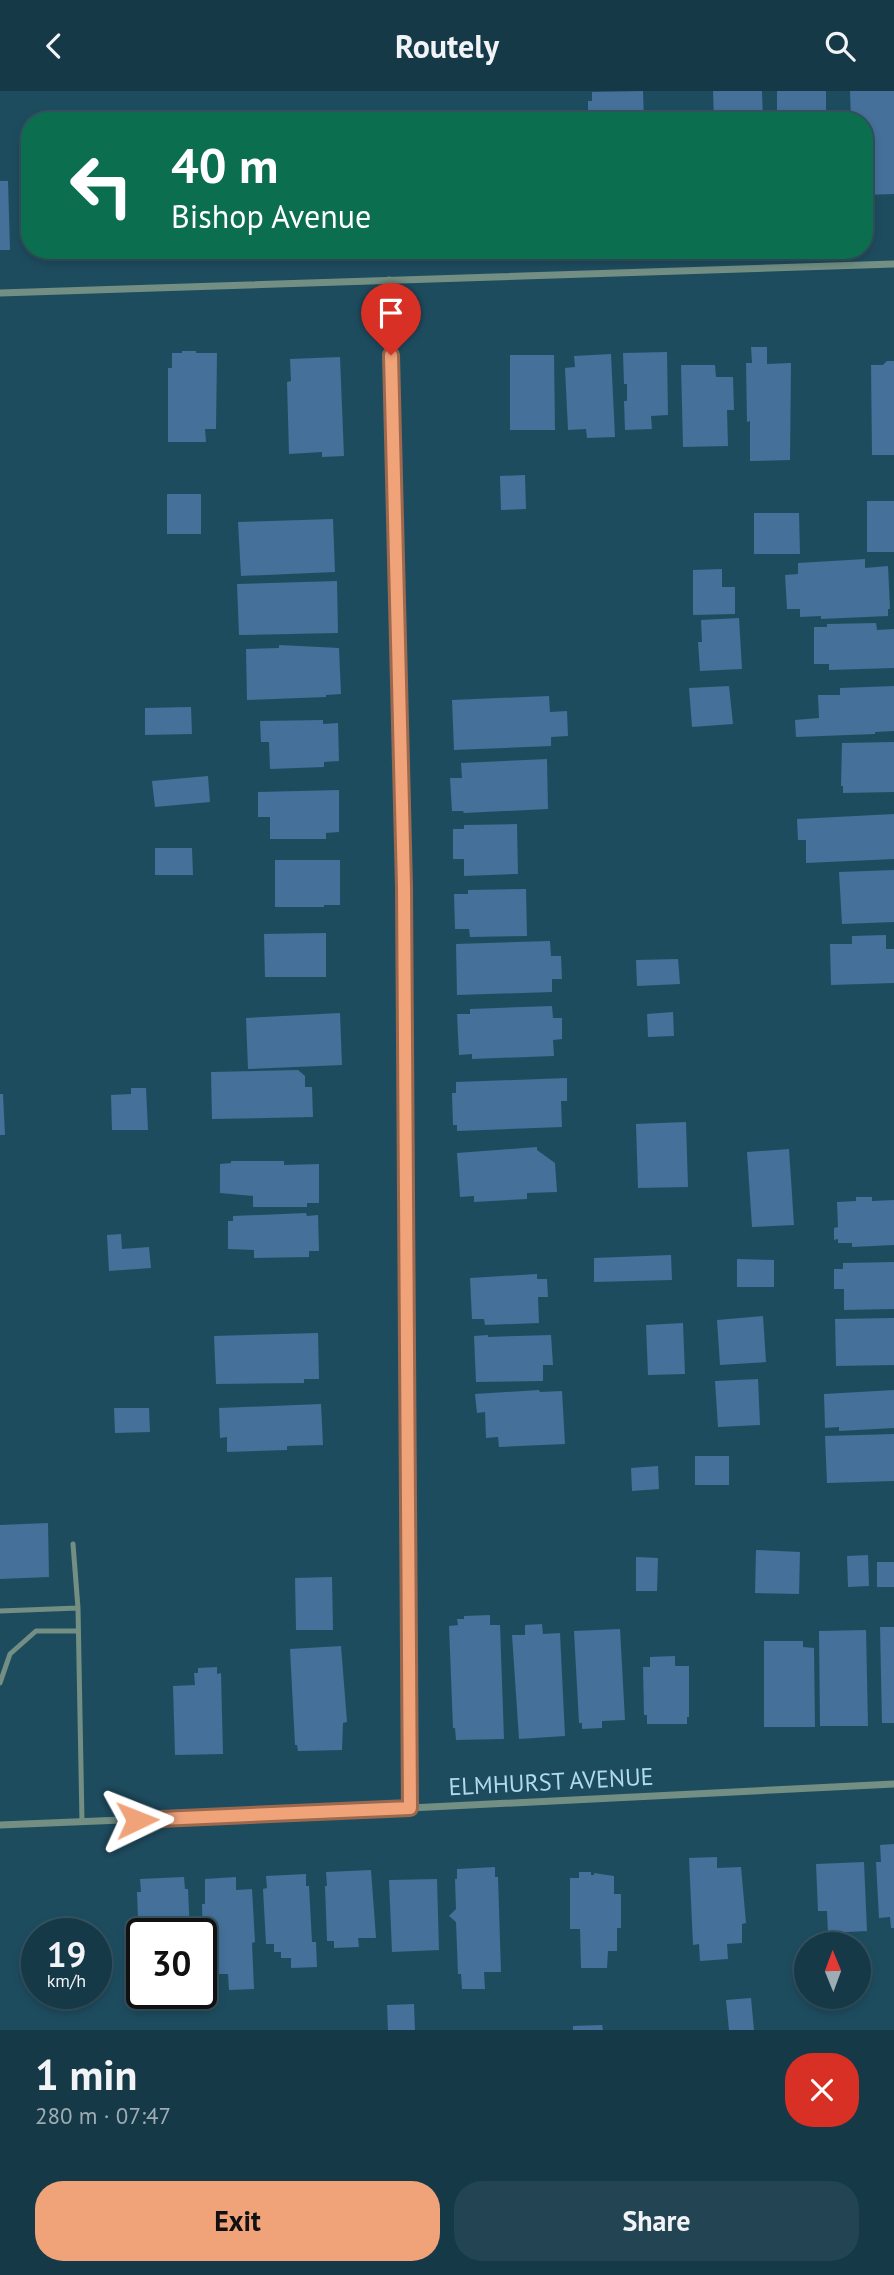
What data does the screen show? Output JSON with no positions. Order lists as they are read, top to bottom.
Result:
{
  "streets": {
    "street": ["ELMHURST AVENUE"]
  },
  "north": "top",
  "page": {
    "header": "Routely",
    "turn": ["40 m", "Bishop Avenue"],
    "speed": "19 km/h",
    "limit": "30",
    "heading": ["1 min", "280 m · 07:47"],
    "buttons": ["Exit", "Share"]
  }
}
